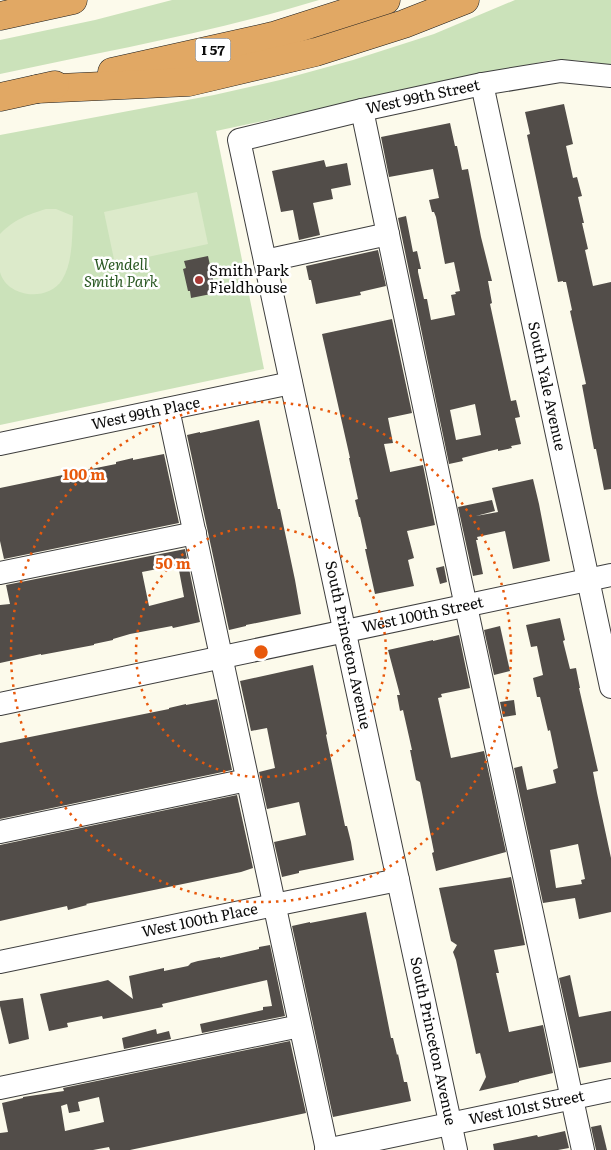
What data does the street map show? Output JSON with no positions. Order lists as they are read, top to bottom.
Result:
{
  "streets": {
    "highway": ["I 57"],
    "street": [
      "West 99th Street",
      "South Yale Avenue",
      "West 99th Place",
      "West 100th Street",
      "South Princeton Avenue",
      "West 100th Place",
      "West 101st Street"
    ]
  },
  "crossings": [
    ["West 99th Street", "South Yale Avenue"],
    ["West 99th Street", "South Princeton Avenue"],
    ["South Yale Avenue", "West 100th Street"],
    ["West 99th Place", "South Princeton Avenue"],
    ["West 100th Street", "South Princeton Avenue"],
    ["South Princeton Avenue", "West 100th Place"],
    ["South Princeton Avenue", "West 101st Street"]
  ],
  "parks": ["Wendell Smith Park"],
  "places": ["Smith Park Fieldhouse"],
  "rings": ["100 m", "50 m"]
}
